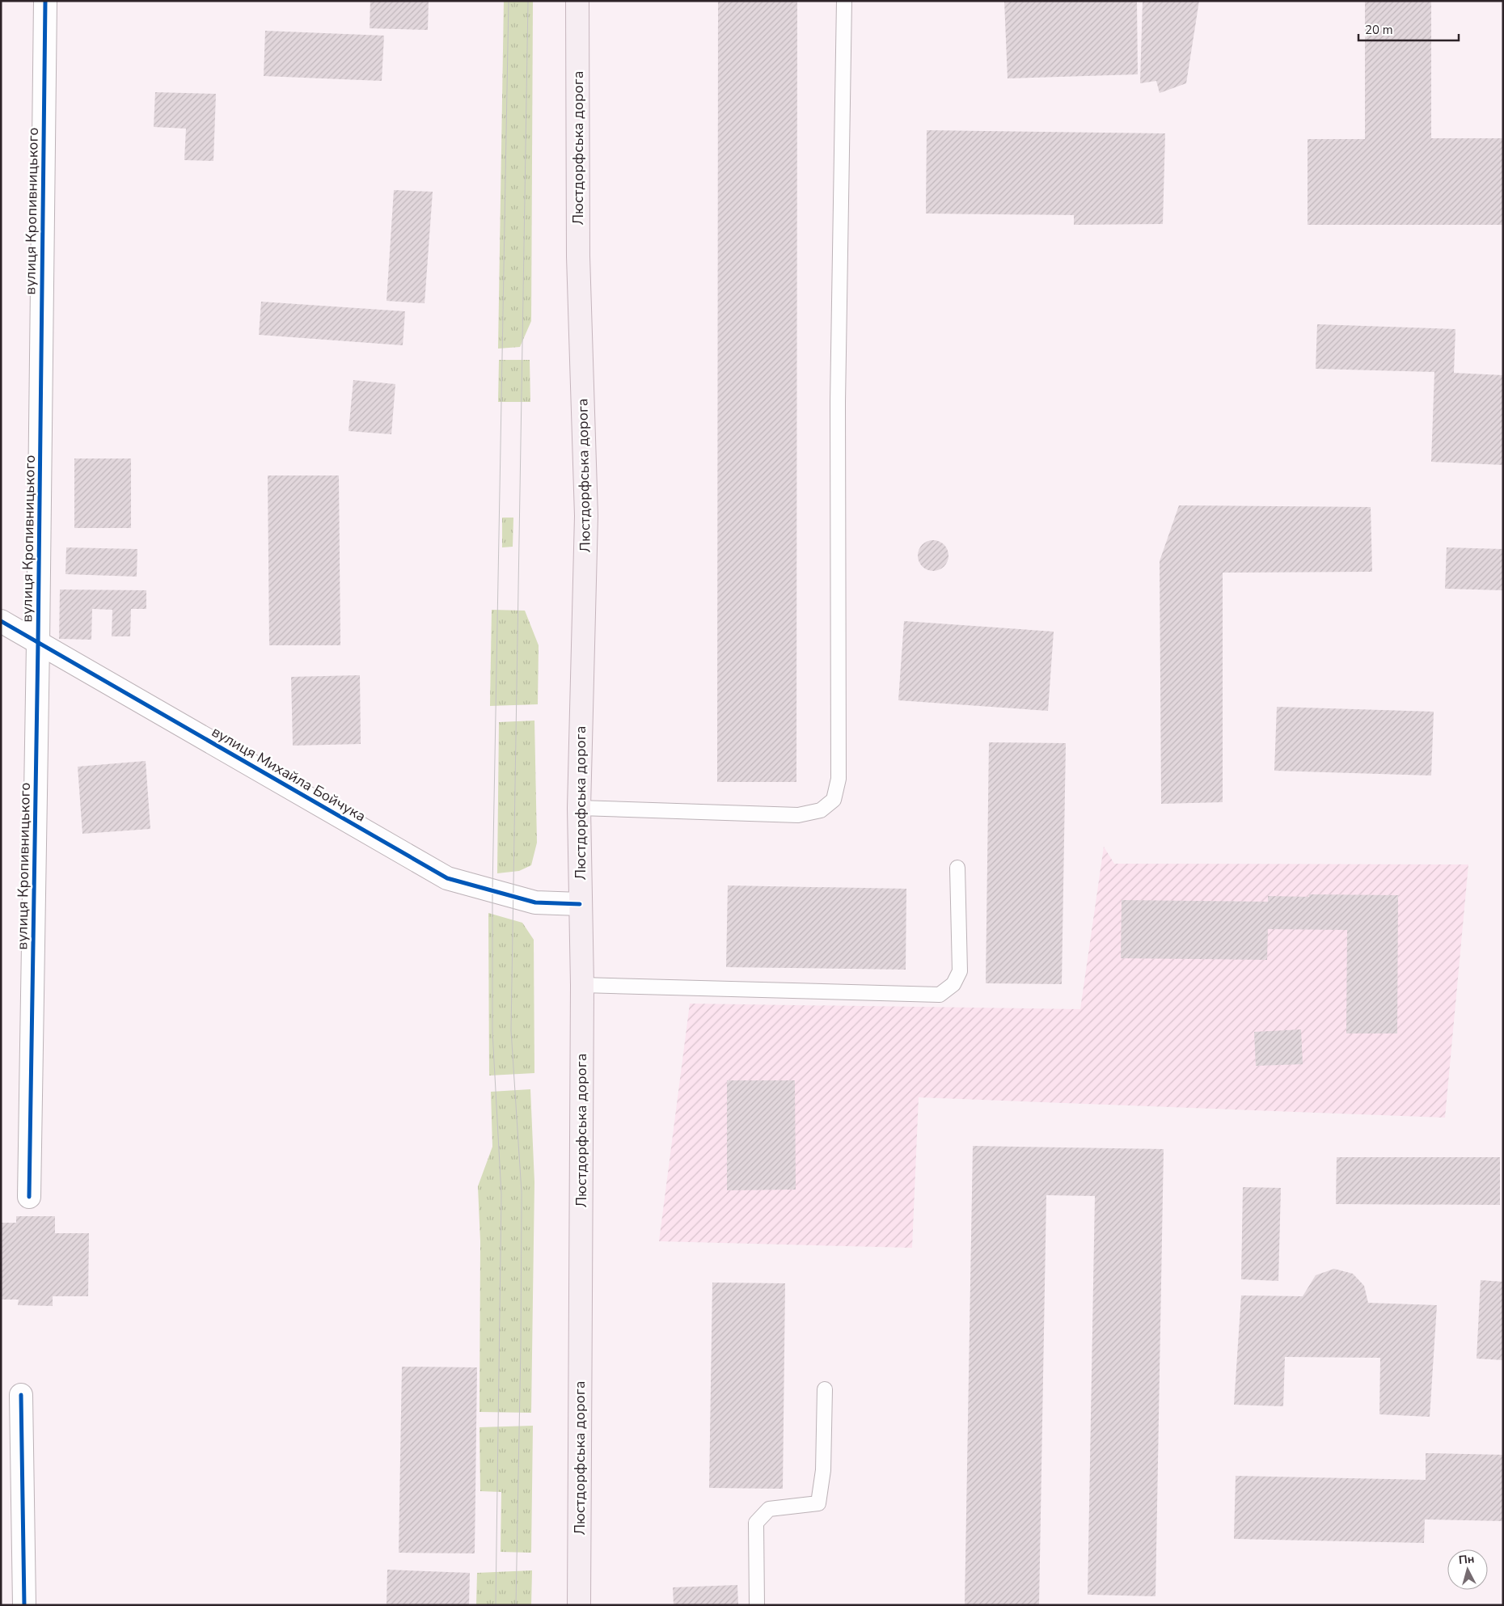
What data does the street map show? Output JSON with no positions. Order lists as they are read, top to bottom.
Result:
{
  "streets": {
    "main road": ["Люстдорфська дорога"],
    "street": ["вулиця Кропивницького", "вулиця Михайла Бойчука"]
  },
  "crossings": [
    ["Люстдорфська дорога", "вулиця Михайла Бойчука"],
    ["вулиця Кропивницького", "вулиця Михайла Бойчука"]
  ],
  "scale_bar": "20 m",
  "north": "top"
}
